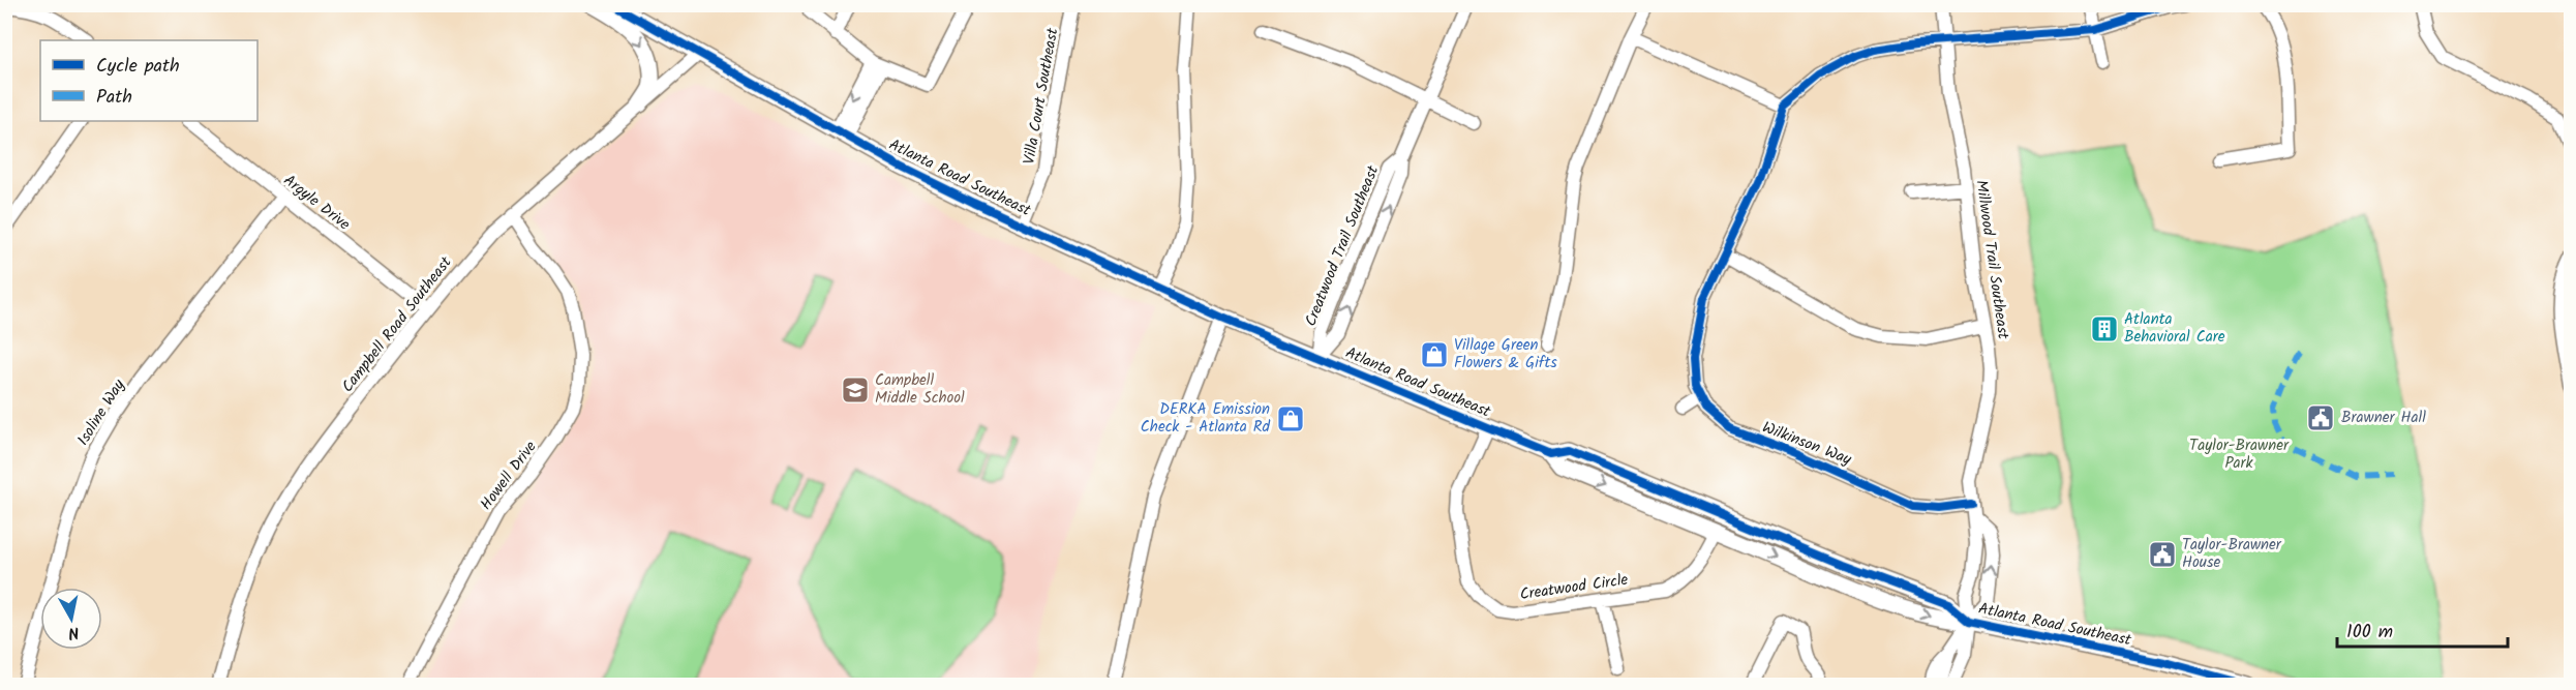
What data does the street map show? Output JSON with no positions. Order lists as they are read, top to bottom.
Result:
{
  "streets": {
    "main road": ["Atlanta Road Southeast"],
    "street": [
      "Villa Court Southeast",
      "Argyle Drive",
      "Creatwood Trail Southeast",
      "Millwood Trail Southeast",
      "Campbell Road Southeast",
      "Isoline Way",
      "Wilkinson Way",
      "Howell Drive",
      "Creatwood Circle"
    ]
  },
  "crossings": [
    ["Villa Court Southeast", "Atlanta Road Southeast"],
    ["Atlanta Road Southeast", "Creatwood Trail Southeast"],
    ["Atlanta Road Southeast", "Millwood Trail Southeast"],
    ["Atlanta Road Southeast", "Campbell Road Southeast"],
    ["Atlanta Road Southeast", "Creatwood Circle"],
    ["Argyle Drive", "Campbell Road Southeast"],
    ["Argyle Drive", "Isoline Way"],
    ["Millwood Trail Southeast", "Wilkinson Way"],
    ["Campbell Road Southeast", "Howell Drive"]
  ],
  "parks": ["Taylor-Brawner Park"],
  "places": {
    "building": ["Atlanta Behavioral Care"],
    "shop": ["Village Green Flowers & Gifts", "DERKA Emission Check - Atlanta Rd"],
    "school or university": ["Campbell Middle School"],
    "public building": ["Brawner Hall", "Taylor-Brawner House"]
  },
  "legend": ["Cycle path", "Path"],
  "scale_bar": "100 m",
  "north": "bottom"
}
